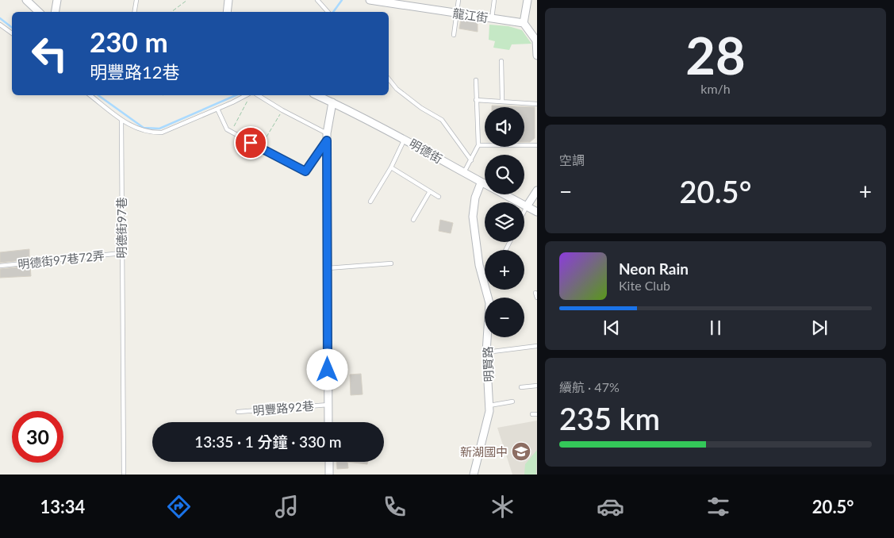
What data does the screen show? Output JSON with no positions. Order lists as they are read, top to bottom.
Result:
{
  "streets": {
    "street": ["龍江街", "明德街", "明賢路"],
    "lane": ["明德街97巷", "明德街97巷72弄", "明豐路92巷"]
  },
  "crossings": [
    ["明德街", "明賢路"],
    ["明德街97巷", "明德街97巷72弄"]
  ],
  "places": {
    "school or university": ["新湖國中"]
  },
  "page": {
    "tile": [
      ["28", "km/h"],
      "空調",
      ["續航 · 47%", "235 km"]
    ],
    "turn": ["230 m", "明豐路12巷"],
    "map_buttons": ["+", "−"],
    "heat": ["−", "20.5°", "+"],
    "song": ["Neon Rain", "Kite Club"],
    "limit": "30",
    "trip": "13:35 · 1 分鐘 · 330 m",
    "tabs": ["13:34", "20.5°"]
  }
}
